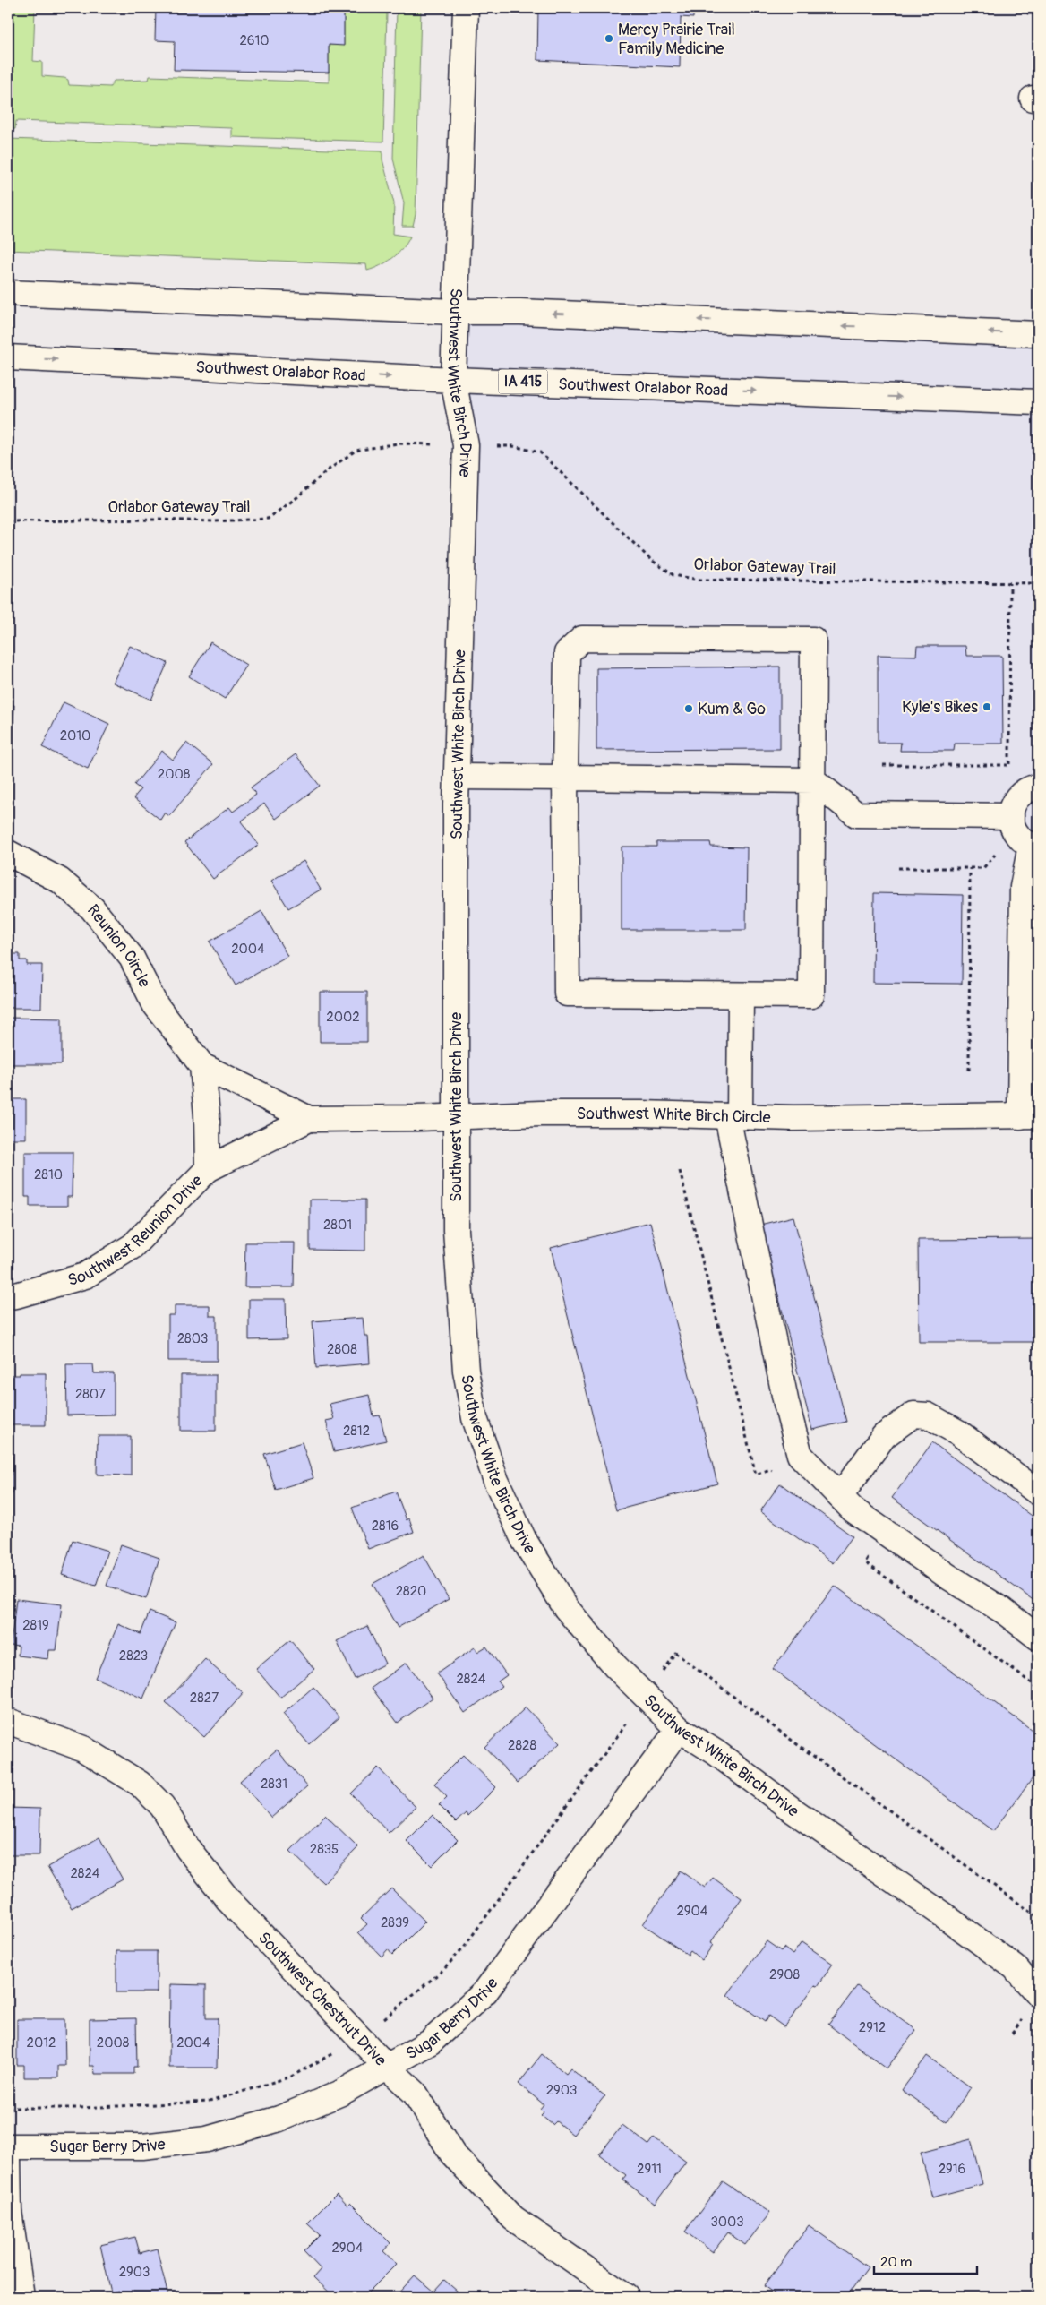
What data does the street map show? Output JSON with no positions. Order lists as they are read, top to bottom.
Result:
{
  "streets": {
    "street": [
      "Southwest Oralabor Road",
      "IA 415",
      "Southwest White Birch Drive",
      "Reunion Circle",
      "Southwest White Birch Circle",
      "Southwest Reunion Drive",
      "Southwest Chestnut Drive",
      "Sugar Berry Drive"
    ],
    "path": ["Orlabor Gateway Trail"]
  },
  "crossings": [
    ["Southwest Oralabor Road", "Southwest White Birch Drive"],
    ["Southwest White Birch Drive", "Orlabor Gateway Trail"],
    ["Southwest White Birch Drive", "Southwest White Birch Circle"],
    ["Southwest White Birch Drive", "Sugar Berry Drive"],
    ["Reunion Circle", "Southwest White Birch Circle"],
    ["Reunion Circle", "Southwest Reunion Drive"],
    ["Southwest White Birch Circle", "Southwest Reunion Drive"],
    ["Southwest Chestnut Drive", "Sugar Berry Drive"]
  ],
  "places": ["Mercy Prairie Trail Family Medicine", "Kyle's Bikes", "Kum & Go"],
  "house_numbers": [
    "2610",
    "2010",
    "2008",
    "2004",
    "2002",
    "2810",
    "2801",
    "2803",
    "2808",
    "2807",
    "2812",
    "2816",
    "2820",
    "2819",
    "2823",
    "2824",
    "2827",
    "2828",
    "2831",
    "2835",
    "2824",
    "2904",
    "2839",
    "2908",
    "2912",
    "2012",
    "2008",
    "2004",
    "2903",
    "2911",
    "2916",
    "3003",
    "2904",
    "2903"
  ],
  "scale_bar": "20 m"
}
